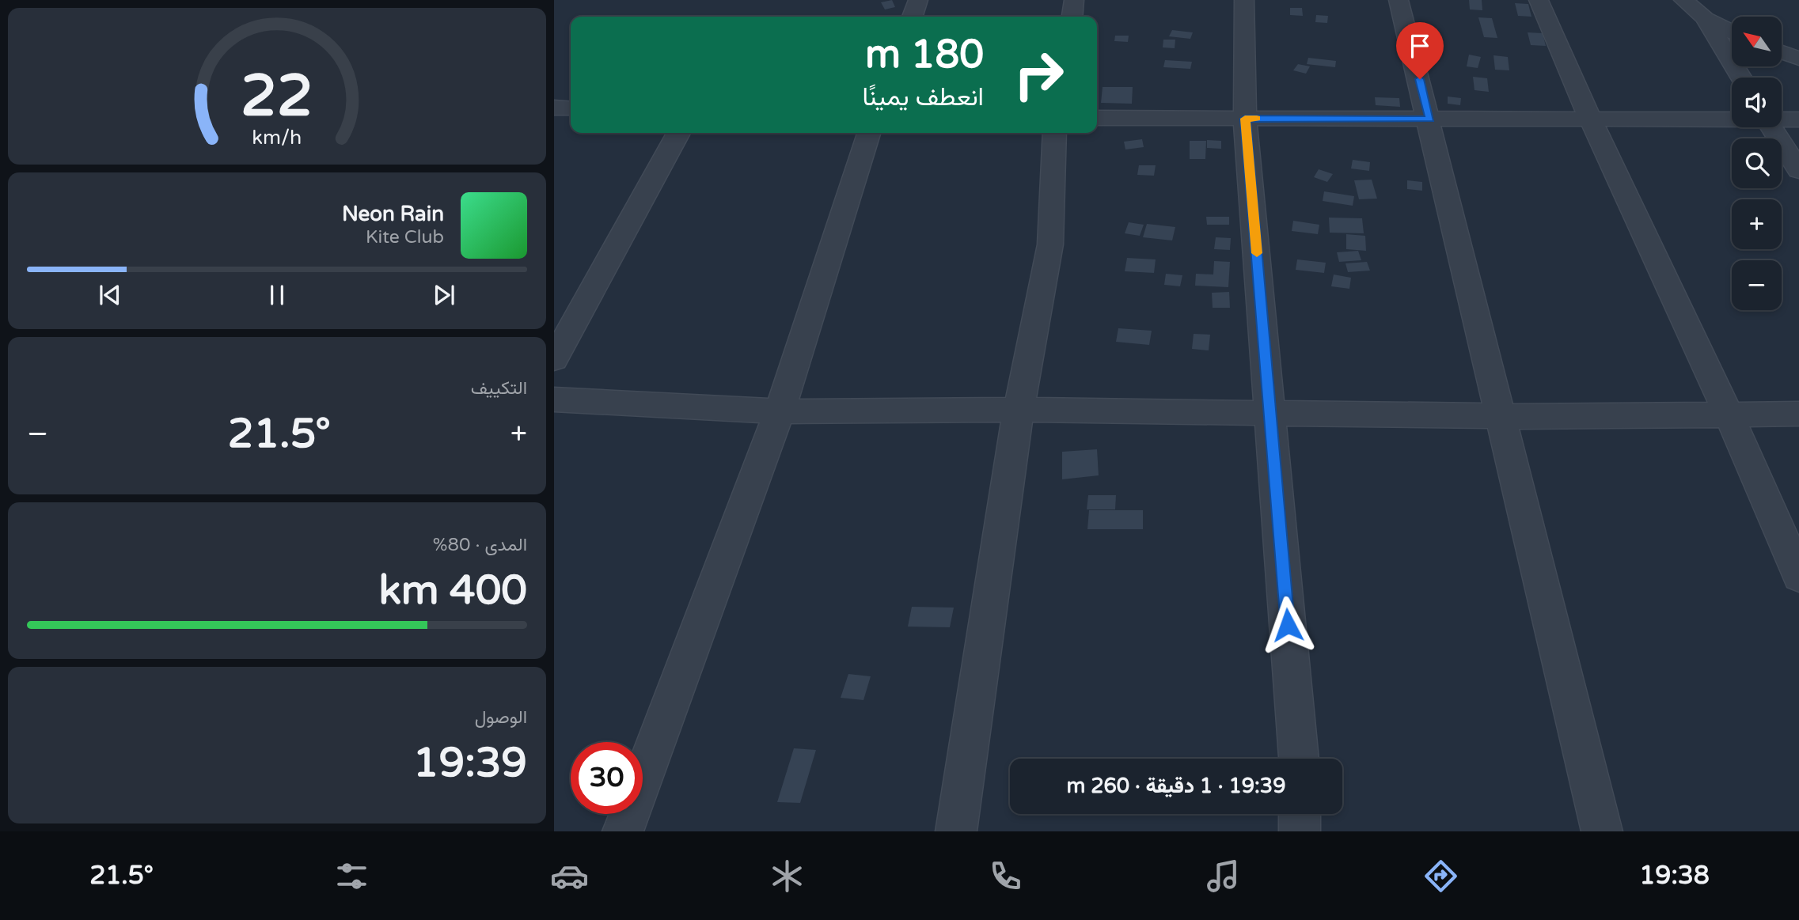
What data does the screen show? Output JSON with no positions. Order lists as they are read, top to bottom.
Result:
{
  "north": "top left",
  "page": {
    "map_buttons": ["+", "−"],
    "turn": ["180 m", "انعطف يمينًا"],
    "song": ["Neon Rain", "Kite Club"],
    "tile": [
      "التكييف",
      ["المدى · 80%", "400 km"],
      ["الوصول", "19:39"]
    ],
    "heat": ["−", "21.5°", "+"],
    "limit": "30",
    "trip": "19:39 · 1 دقيقة · 260 m",
    "tabs": ["19:38", "21.5°"],
    "gauge": ["22", "km/h"]
  }
}
